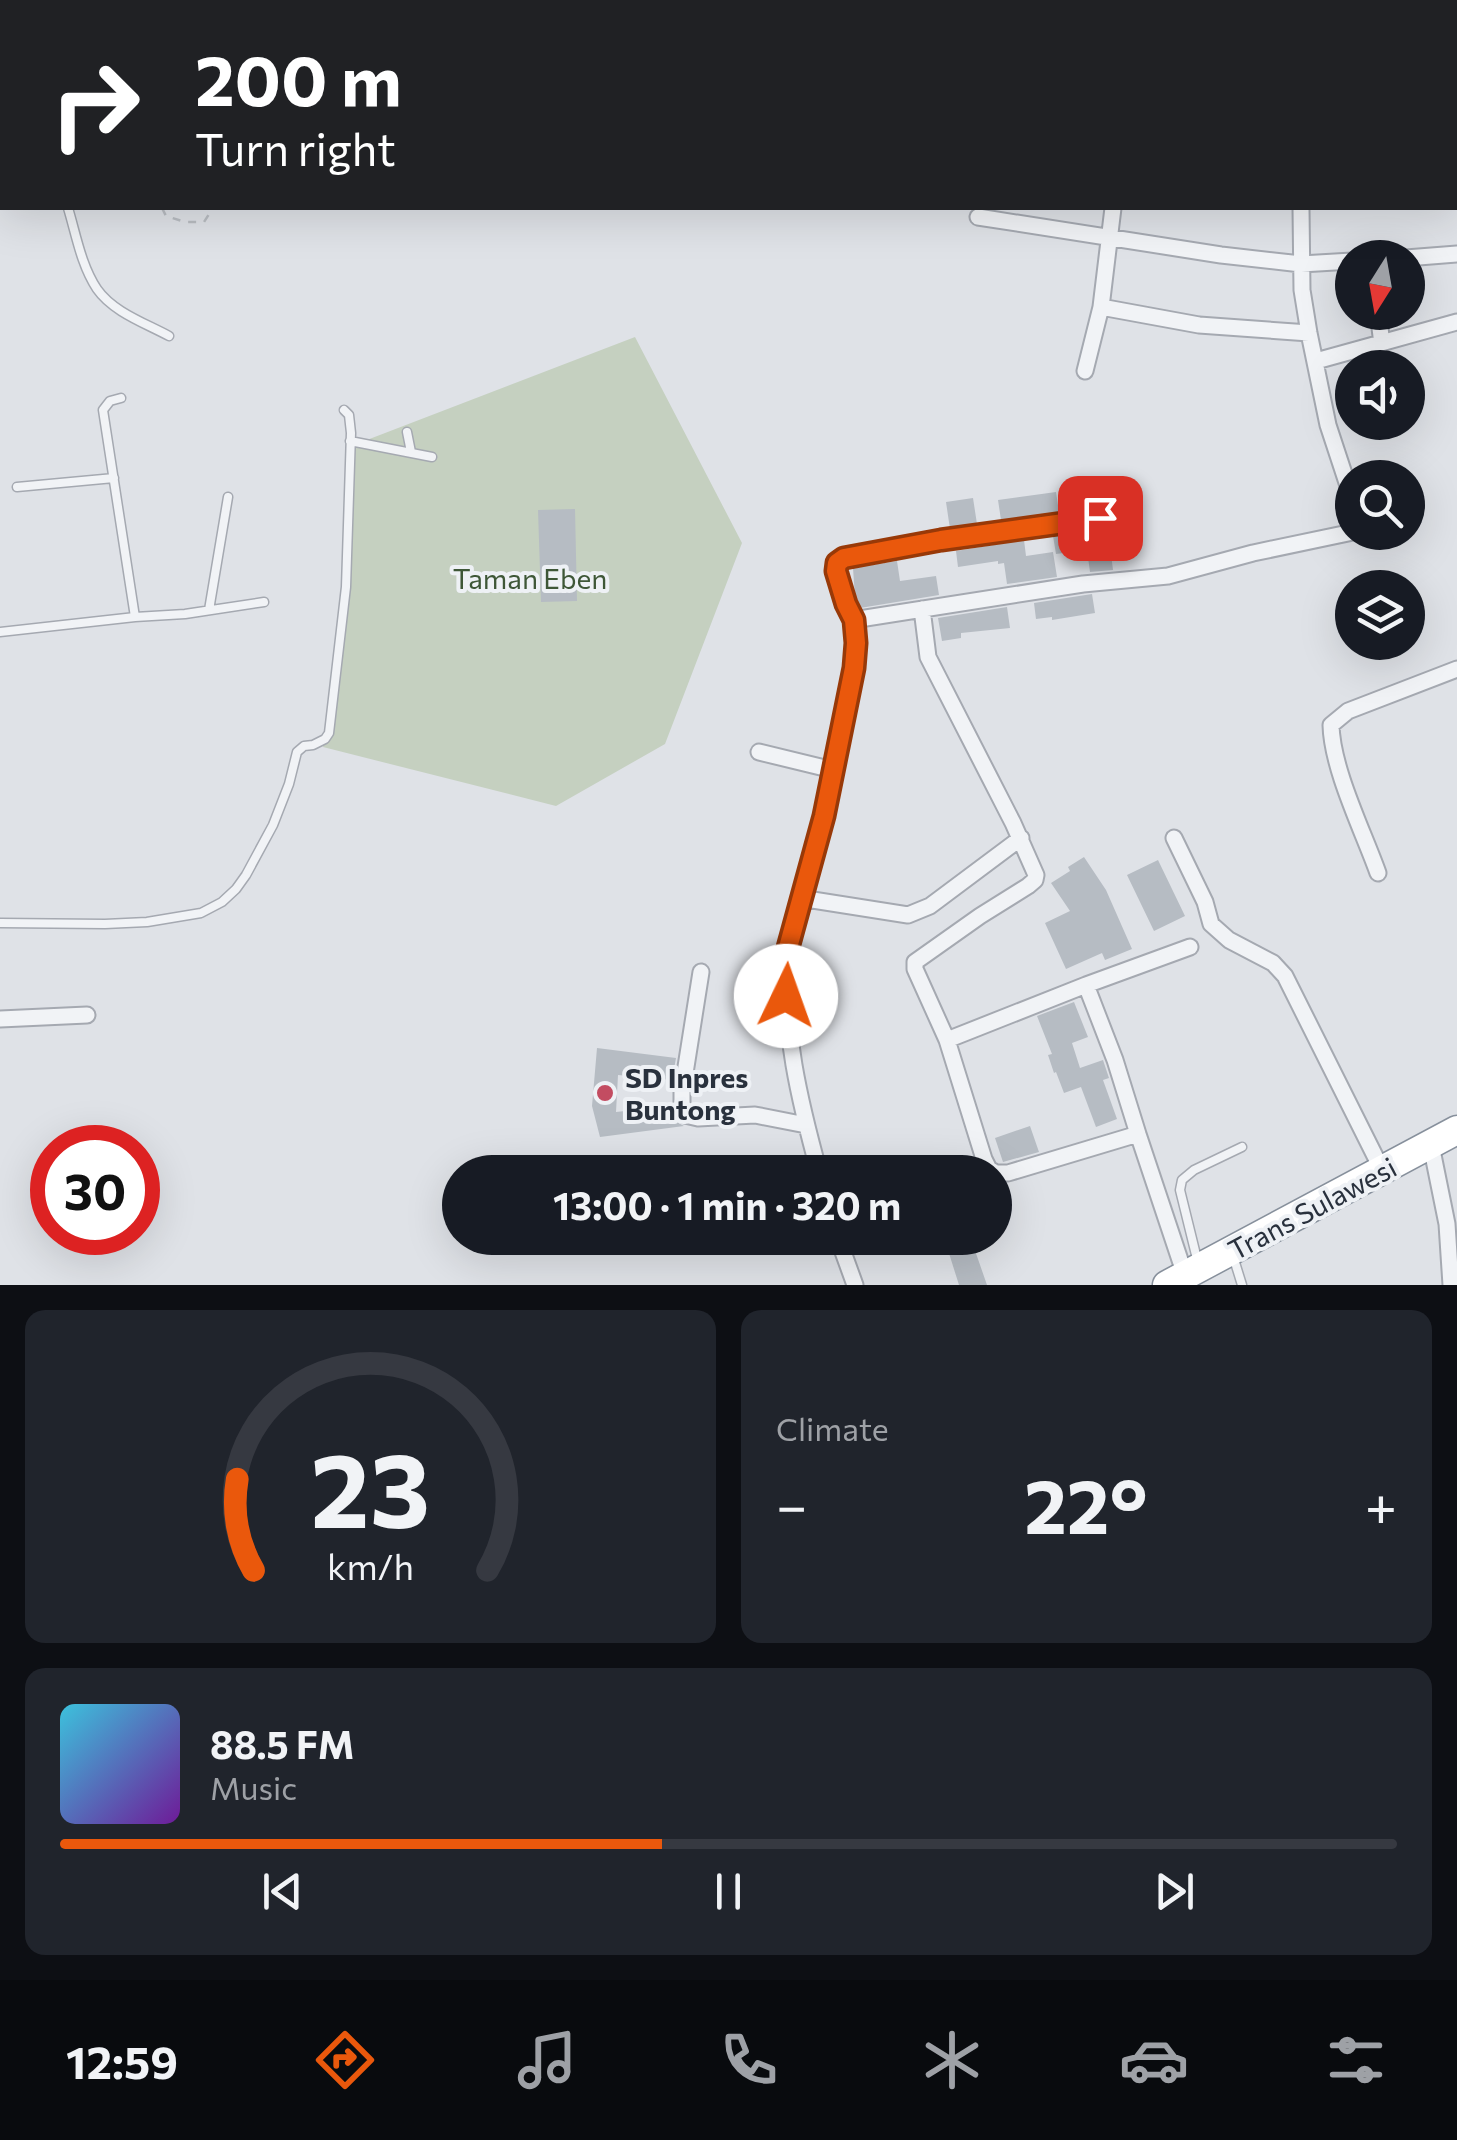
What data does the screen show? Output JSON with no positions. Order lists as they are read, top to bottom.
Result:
{
  "streets": {
    "highway": ["Trans Sulawesi"]
  },
  "parks": ["Taman Eben"],
  "places": ["SD Inpres Buntong"],
  "north": "bottom",
  "page": {
    "turn": ["200 m", "Turn right"],
    "limit": "30",
    "trip": "13:00 · 1 min · 320 m",
    "tile": "Climate",
    "heat": ["−", "22°", "+"],
    "song": ["88.5 FM", "Music"],
    "tabs": "12:59",
    "gauge": ["23", "km/h"]
  }
}
